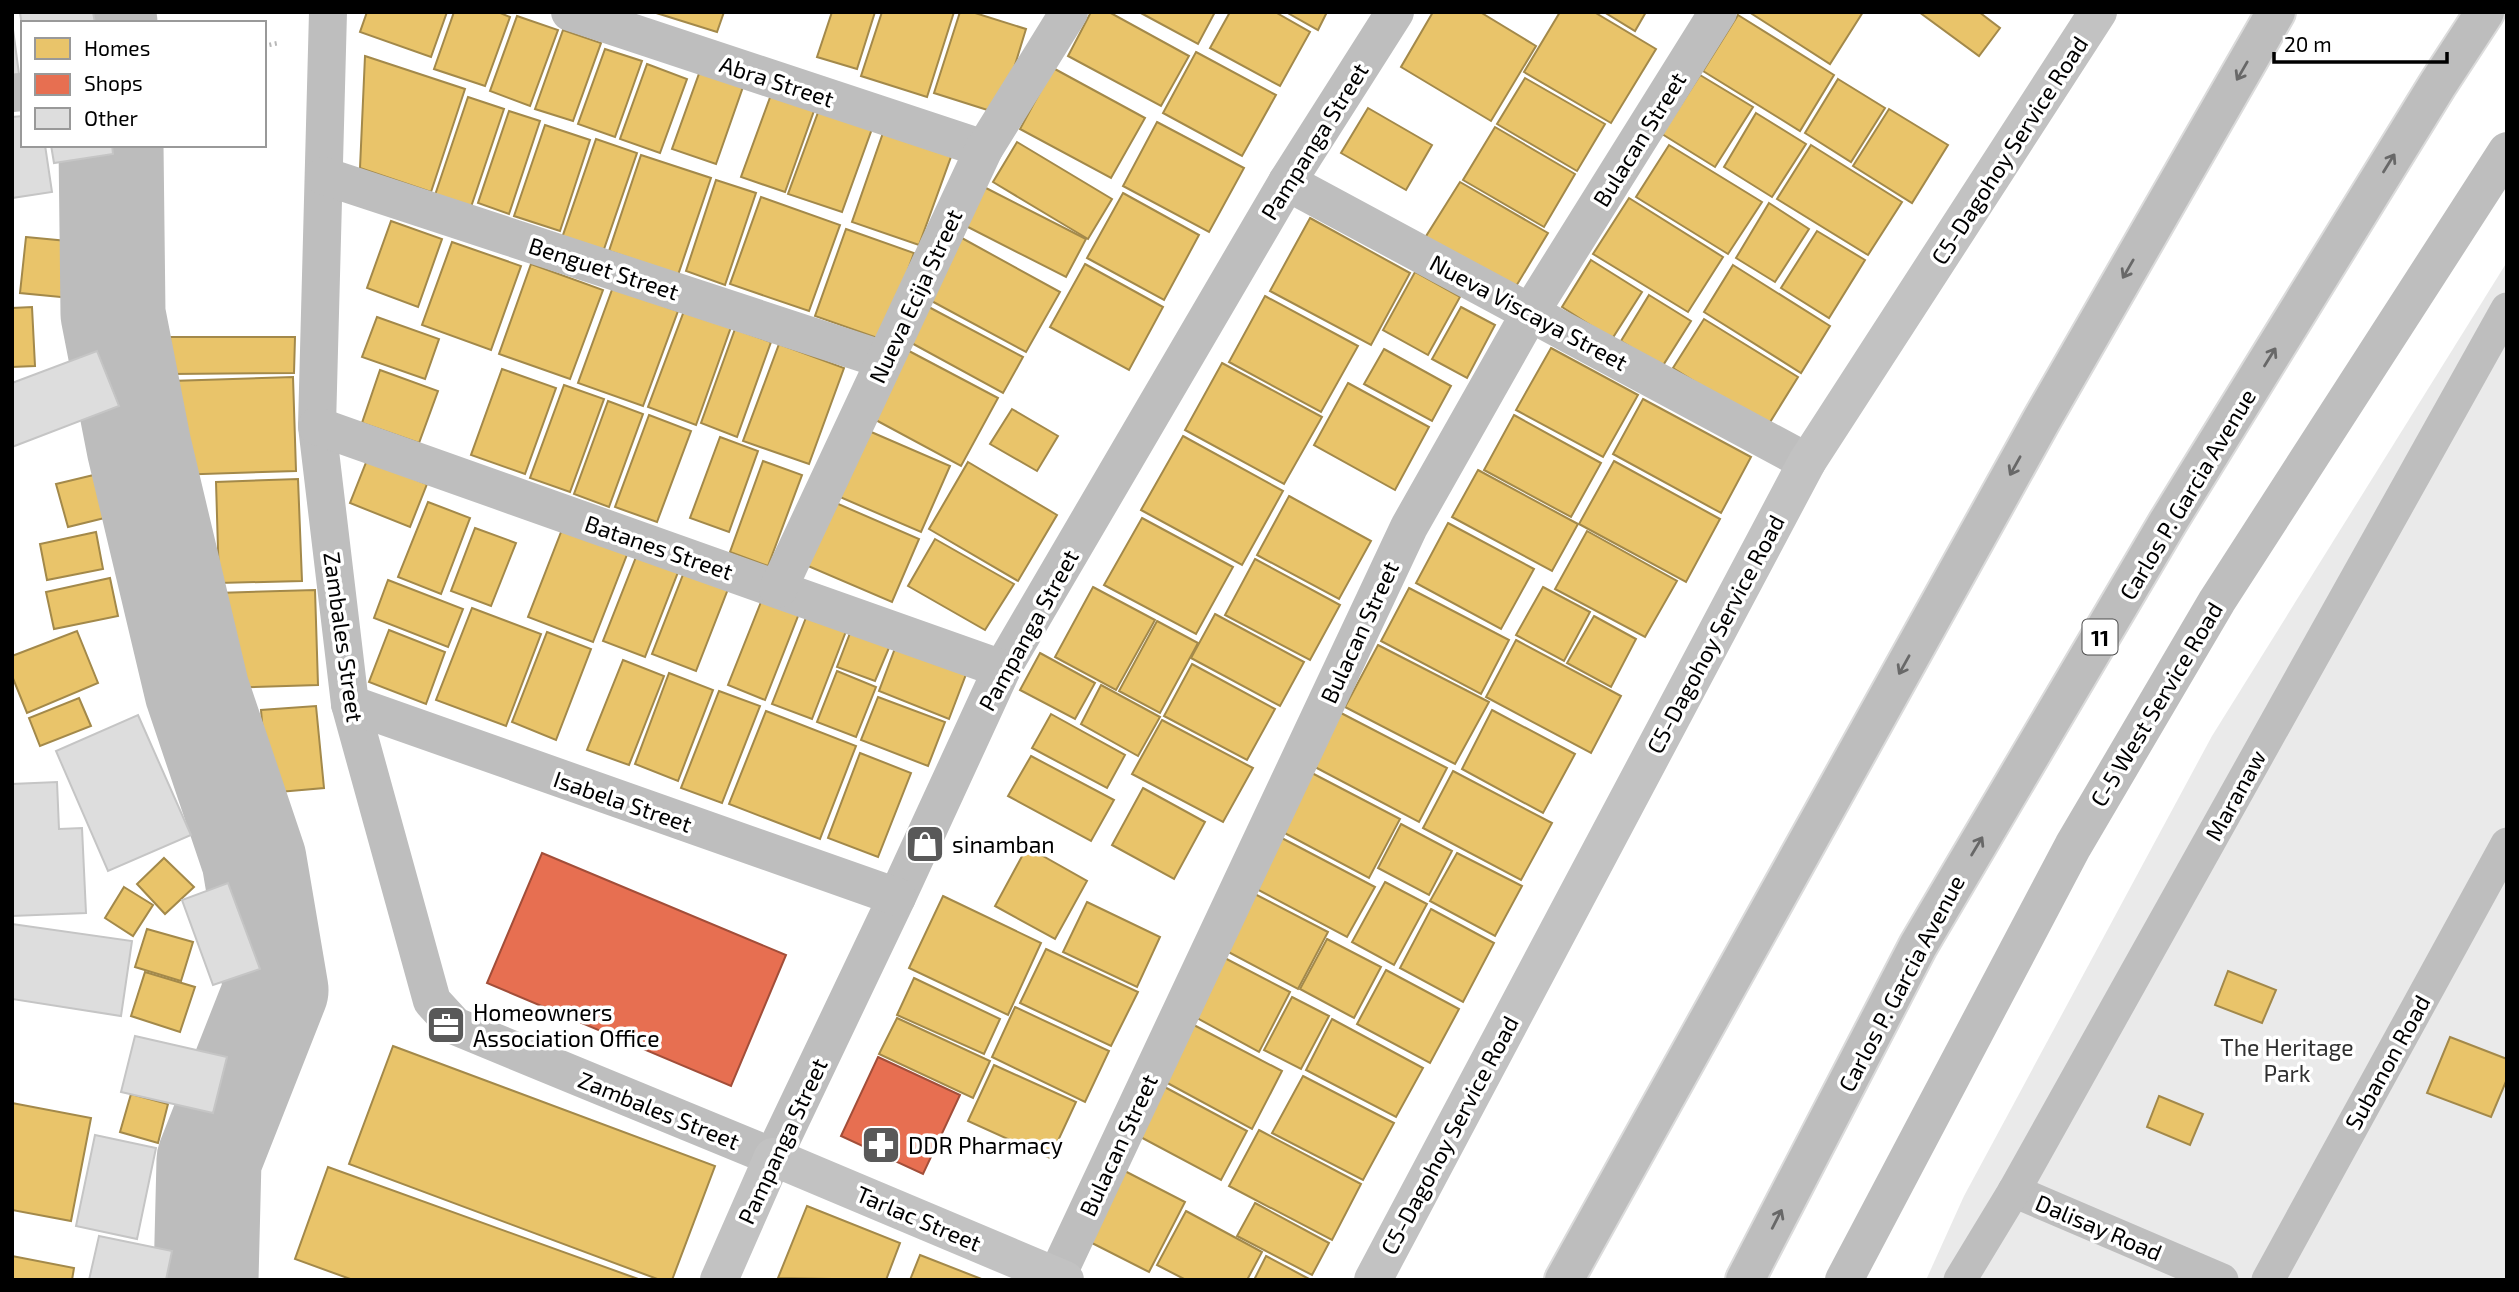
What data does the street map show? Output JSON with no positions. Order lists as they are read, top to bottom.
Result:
{
  "streets": {
    "main road": [
      "Pampanga Street",
      "C5-Dagohoy Service Road",
      "Carlos P. Garcia Avenue",
      "11",
      "Tarlac Street"
    ],
    "street": [
      "Abra Street",
      "Bulacan Street",
      "Benguet Street",
      "Nueva Ecija Street",
      "Nueva Viscaya Street",
      "Batanes Street",
      "Zambales Street",
      "C-5 West Service Road",
      "Isabela Street"
    ],
    "lane": ["Maranaw", "Subanon Road", "Dalisay Road"]
  },
  "crossings": [
    ["Abra Street", "Nueva Ecija Street"],
    ["Bulacan Street", "Nueva Viscaya Street"],
    ["Bulacan Street", "Tarlac Street"],
    ["Pampanga Street", "Nueva Viscaya Street"],
    ["Pampanga Street", "Batanes Street"],
    ["Pampanga Street", "Zambales Street"],
    ["Pampanga Street", "Isabela Street"],
    ["Pampanga Street", "Tarlac Street"],
    ["C5-Dagohoy Service Road", "Nueva Viscaya Street"],
    ["Benguet Street", "Nueva Ecija Street"],
    ["Benguet Street", "Zambales Street"],
    ["Nueva Ecija Street", "Batanes Street"],
    ["Batanes Street", "Zambales Street"],
    ["Zambales Street", "Isabela Street"],
    ["Zambales Street", "Tarlac Street"],
    ["Maranaw", "Dalisay Road"]
  ],
  "parks": ["The Heritage Park"],
  "places": {
    "shop": ["sinamban"],
    "office": ["Homeowners Association Office"],
    "pharmacy": ["DDR Pharmacy"]
  },
  "legend": ["Homes", "Shops", "Other"],
  "scale_bar": "20 m"
}
